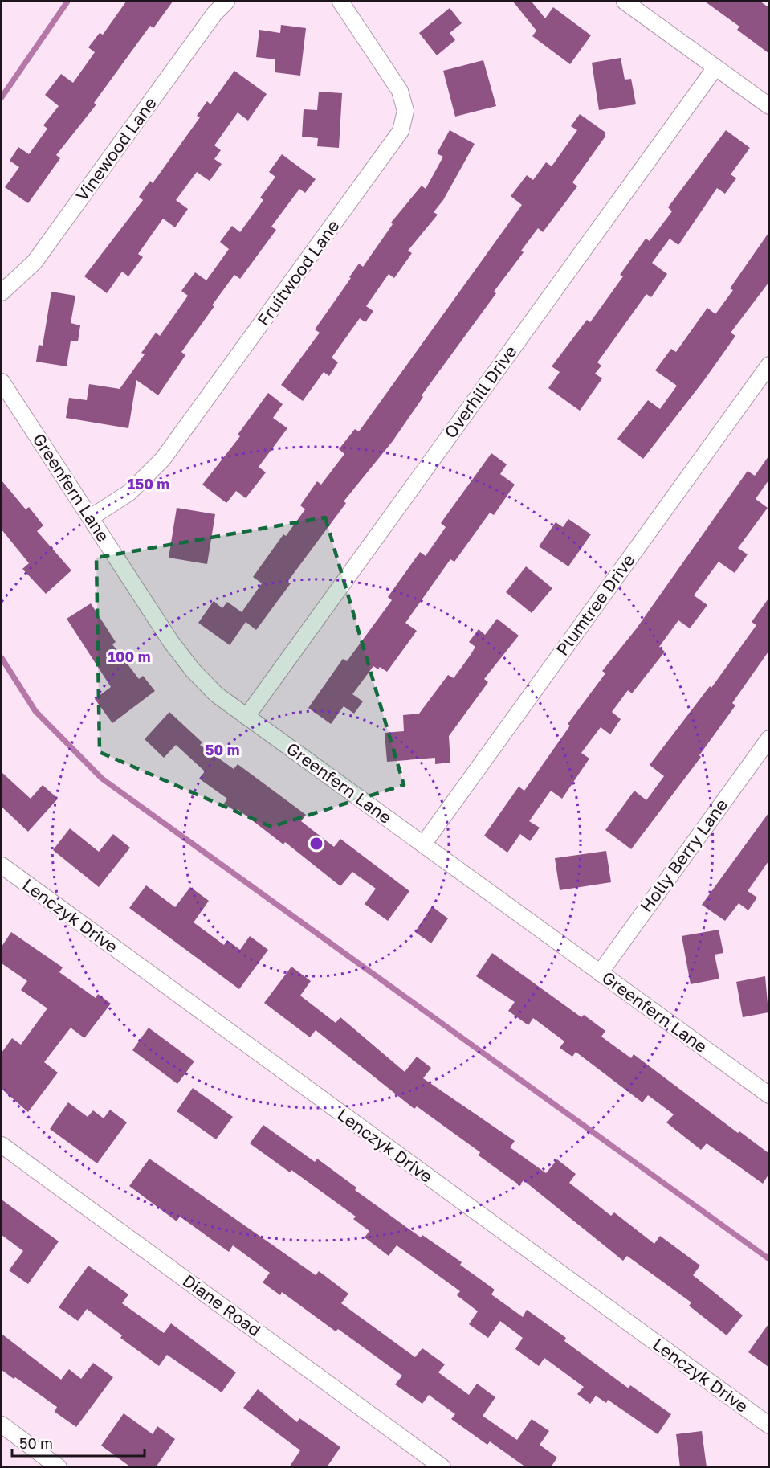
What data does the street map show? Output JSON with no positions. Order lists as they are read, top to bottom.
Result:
{
  "streets": {
    "street": [
      "Vinewood Lane",
      "Fruitwood Lane",
      "Overhill Drive",
      "Greenfern Lane",
      "Plumtree Drive",
      "Holly Berry Lane",
      "Lenczyk Drive",
      "Diane Road"
    ]
  },
  "crossings": [
    ["Fruitwood Lane", "Greenfern Lane"],
    ["Overhill Drive", "Greenfern Lane"],
    ["Greenfern Lane", "Plumtree Drive"],
    ["Greenfern Lane", "Holly Berry Lane"]
  ],
  "scale_bar": "50 m",
  "rings": ["150 m", "100 m", "50 m"]
}
